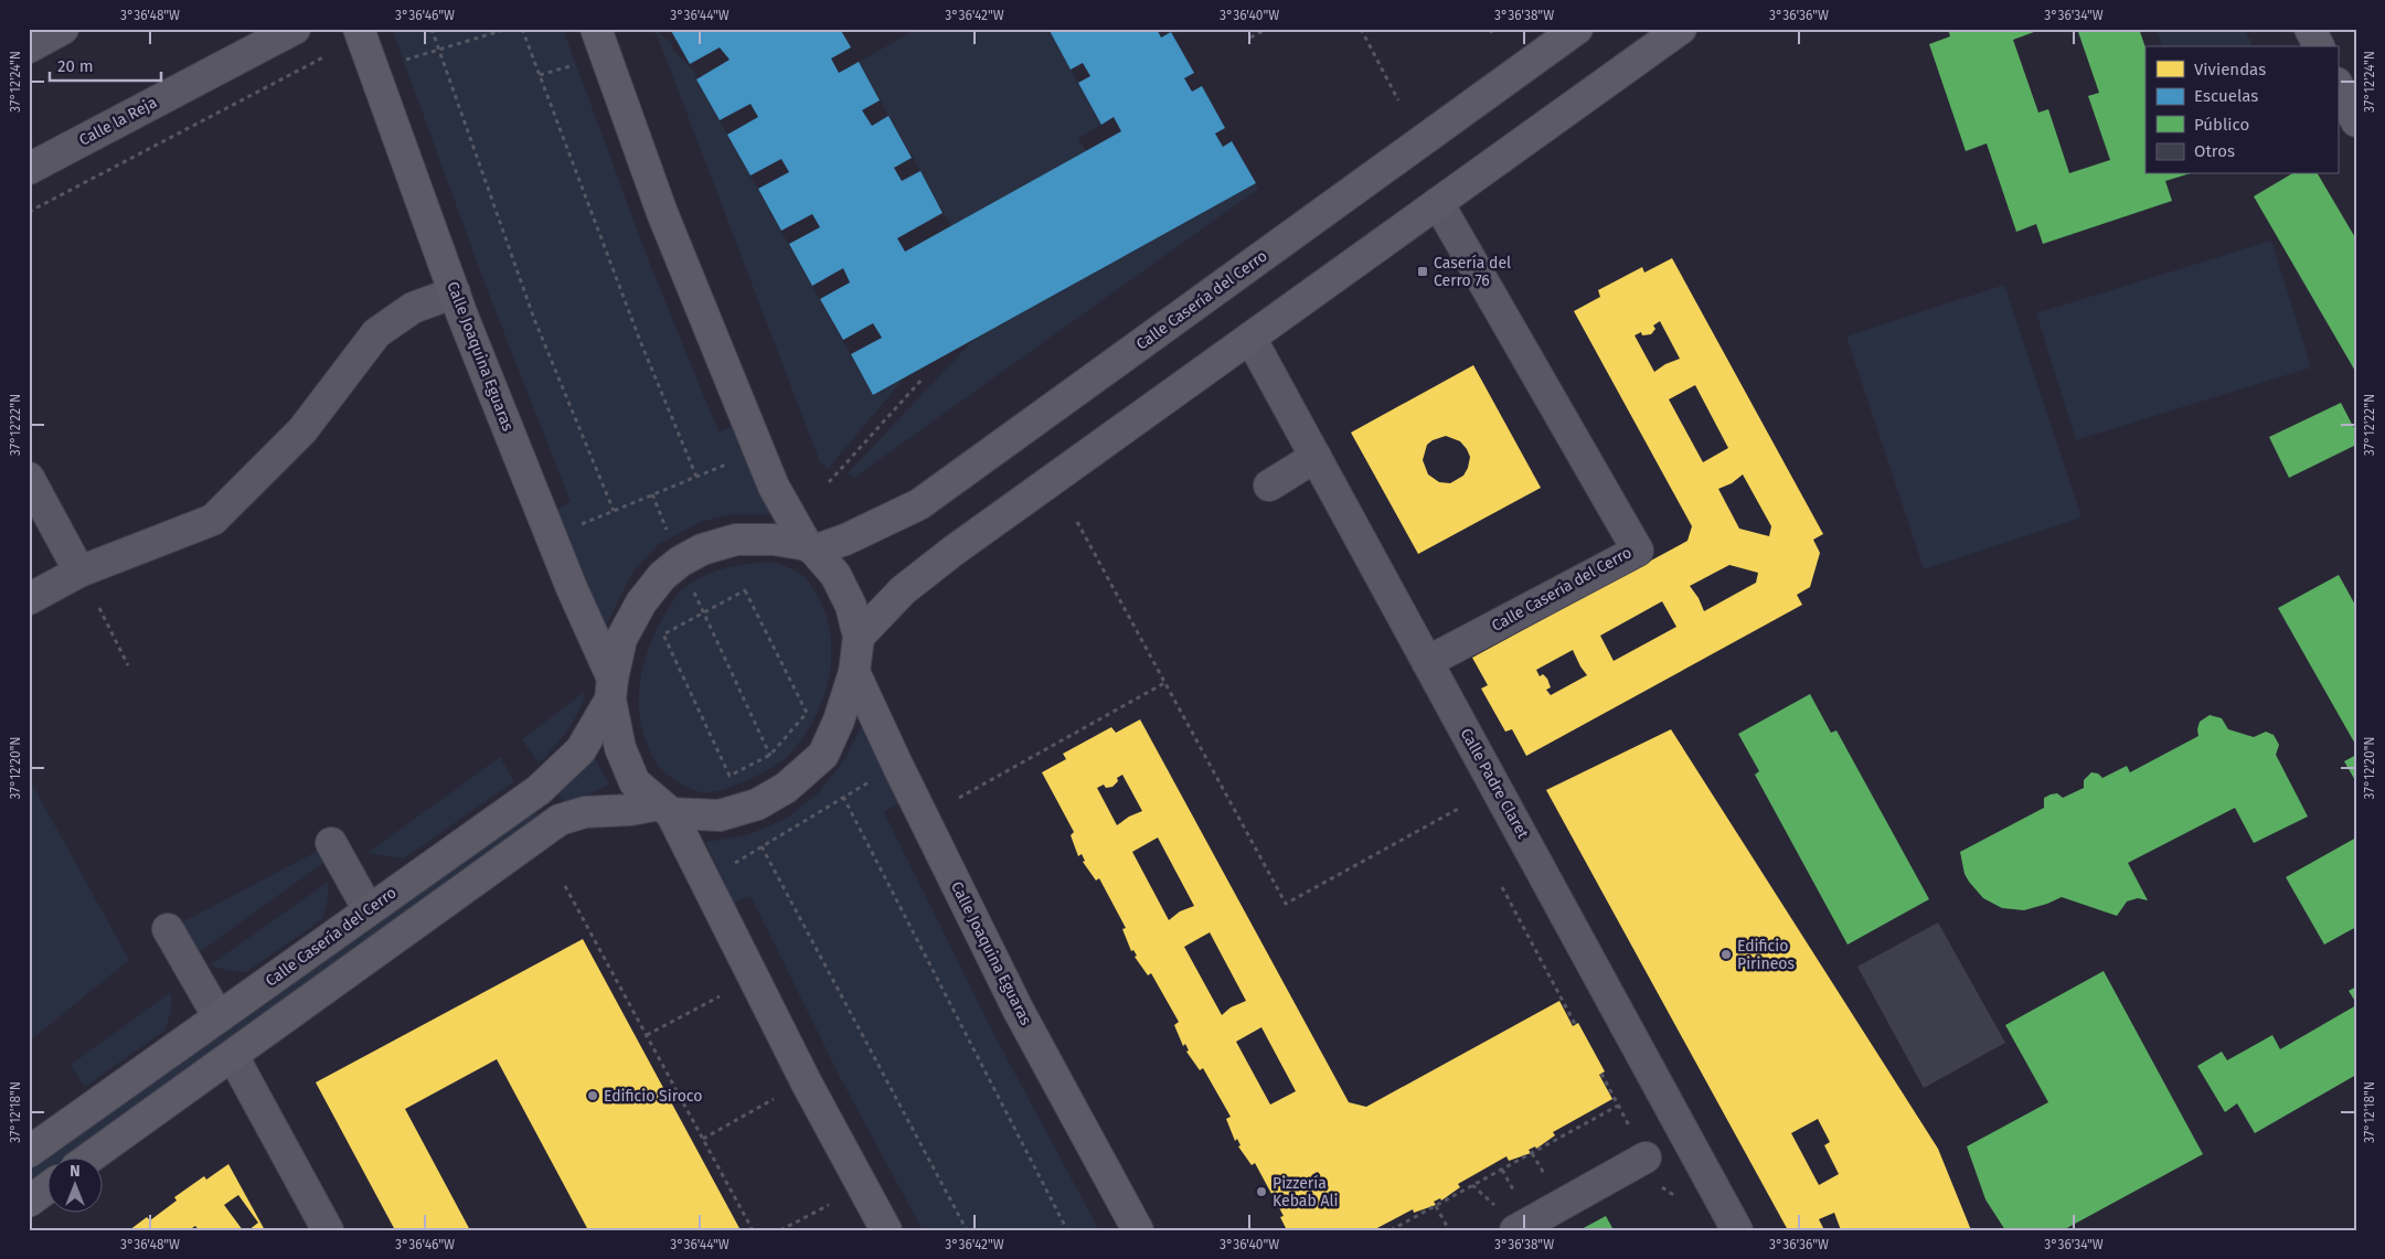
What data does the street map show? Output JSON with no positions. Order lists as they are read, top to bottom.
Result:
{
  "streets": {
    "main road": ["Calle Casería del Cerro", "Calle Joaquina Eguaras"],
    "street": ["Calle la Reja", "Calle Padre Claret"]
  },
  "crossings": [
    ["Calle Casería del Cerro", "Calle Joaquina Eguaras"],
    ["Calle Casería del Cerro", "Calle Padre Claret"]
  ],
  "places": {
    "transit": ["Casería del Cerro 76"],
    "other": ["Edificio Pirineos", "Edificio Siroco", "Pizzería Kebab Ali"]
  },
  "legend": [
    "Viviendas",
    "Escuelas",
    "Público",
    "Otros"
  ],
  "scale_bar": "20 m",
  "north": "top",
  "coordinates": [
    "3°36'48\"W",
    "3°36'46\"W",
    "3°36'44\"W",
    "3°36'42\"W",
    "3°36'40\"W",
    "3°36'38\"W",
    "3°36'36\"W",
    "3°36'34\"W",
    "37°12'24\"N",
    "37°12'22\"N",
    "37°12'20\"N",
    "37°12'18\"N"
  ]
}
